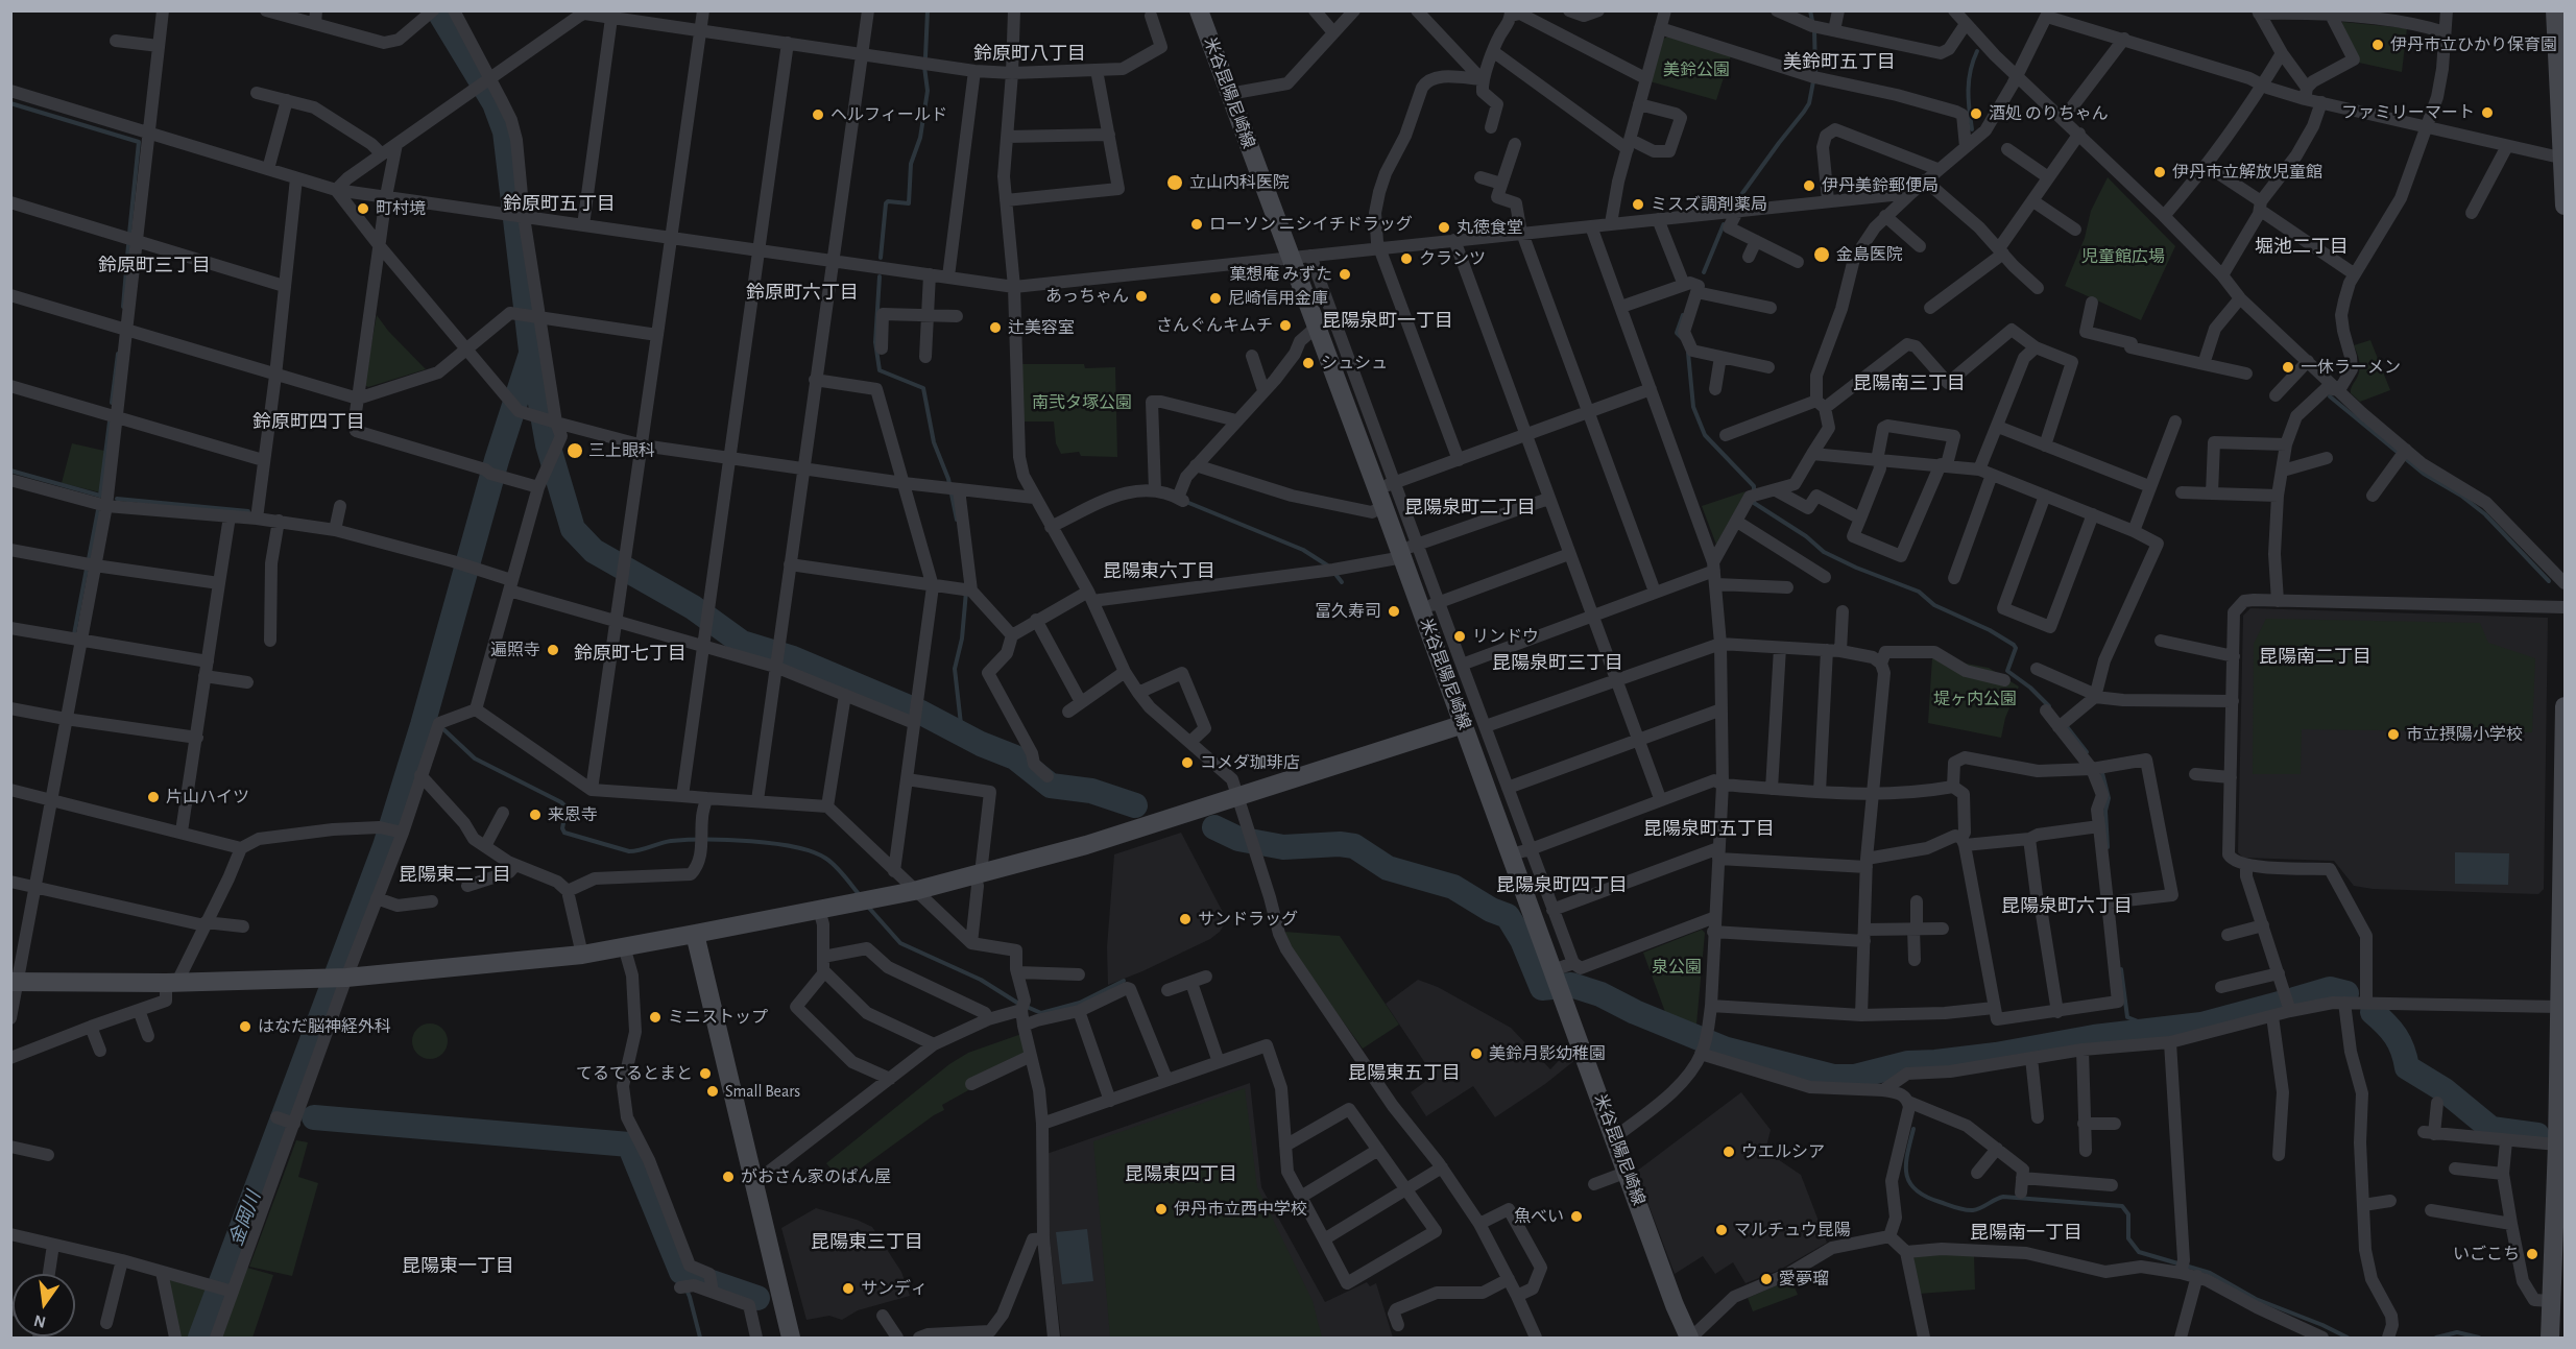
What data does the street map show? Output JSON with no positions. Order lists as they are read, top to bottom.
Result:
{
  "streets": {
    "street": ["米谷昆陽尼崎線"]
  },
  "districts": [
    "鈴原町八丁目",
    "美鈴町五丁目",
    "鈴原町五丁目",
    "堀池二丁目",
    "鈴原町三丁目",
    "鈴原町六丁目",
    "昆陽泉町一丁目",
    "昆陽南三丁目",
    "鈴原町四丁目",
    "昆陽泉町二丁目",
    "昆陽東六丁目",
    "鈴原町七丁目",
    "昆陽南二丁目",
    "昆陽泉町三丁目",
    "昆陽泉町五丁目",
    "昆陽東二丁目",
    "昆陽泉町四丁目",
    "昆陽泉町六丁目",
    "昆陽東五丁目",
    "昆陽東四丁目",
    "昆陽南一丁目",
    "昆陽東三丁目",
    "昆陽東一丁目"
  ],
  "water": ["金岡川"],
  "parks": [
    "美鈴公園",
    "児童館広場",
    "南弐タ塚公園",
    "堤ヶ内公園",
    "泉公園"
  ],
  "places": [
    "伊丹市立ひかり保育園",
    "ファミリーマート",
    "酒処 のりちゃん",
    "ヘルフィールド",
    "伊丹市立解放児童館",
    "立山内科医院",
    "伊丹美鈴郵便局",
    "ミスズ調剤薬局",
    "町村境",
    "ローソン ニシイチドラッグ",
    "丸徳食堂",
    "金島医院",
    "クランツ",
    "菓想庵 みずた",
    "あっちゃん",
    "尼崎信用金庫",
    "さんぐんキムチ",
    "辻美容室",
    "シュシュ",
    "一休ラーメン",
    "三上眼科",
    "冨久寿司",
    "リンドウ",
    "遍照寺",
    "市立摂陽小学校",
    "コメダ珈琲店",
    "片山ハイツ",
    "来恩寺",
    "サンドラッグ",
    "ミニストップ",
    "はなだ脳神経外科",
    "美鈴月影幼稚園",
    "てるてるとまと",
    "Small Bears",
    "ウエルシア",
    "がおさん家のぱん屋",
    "伊丹市立西中学校",
    "魚べい",
    "マルチュウ昆陽",
    "いごこち",
    "愛夢瑠",
    "サンディ"
  ],
  "north": "bottom"
}
